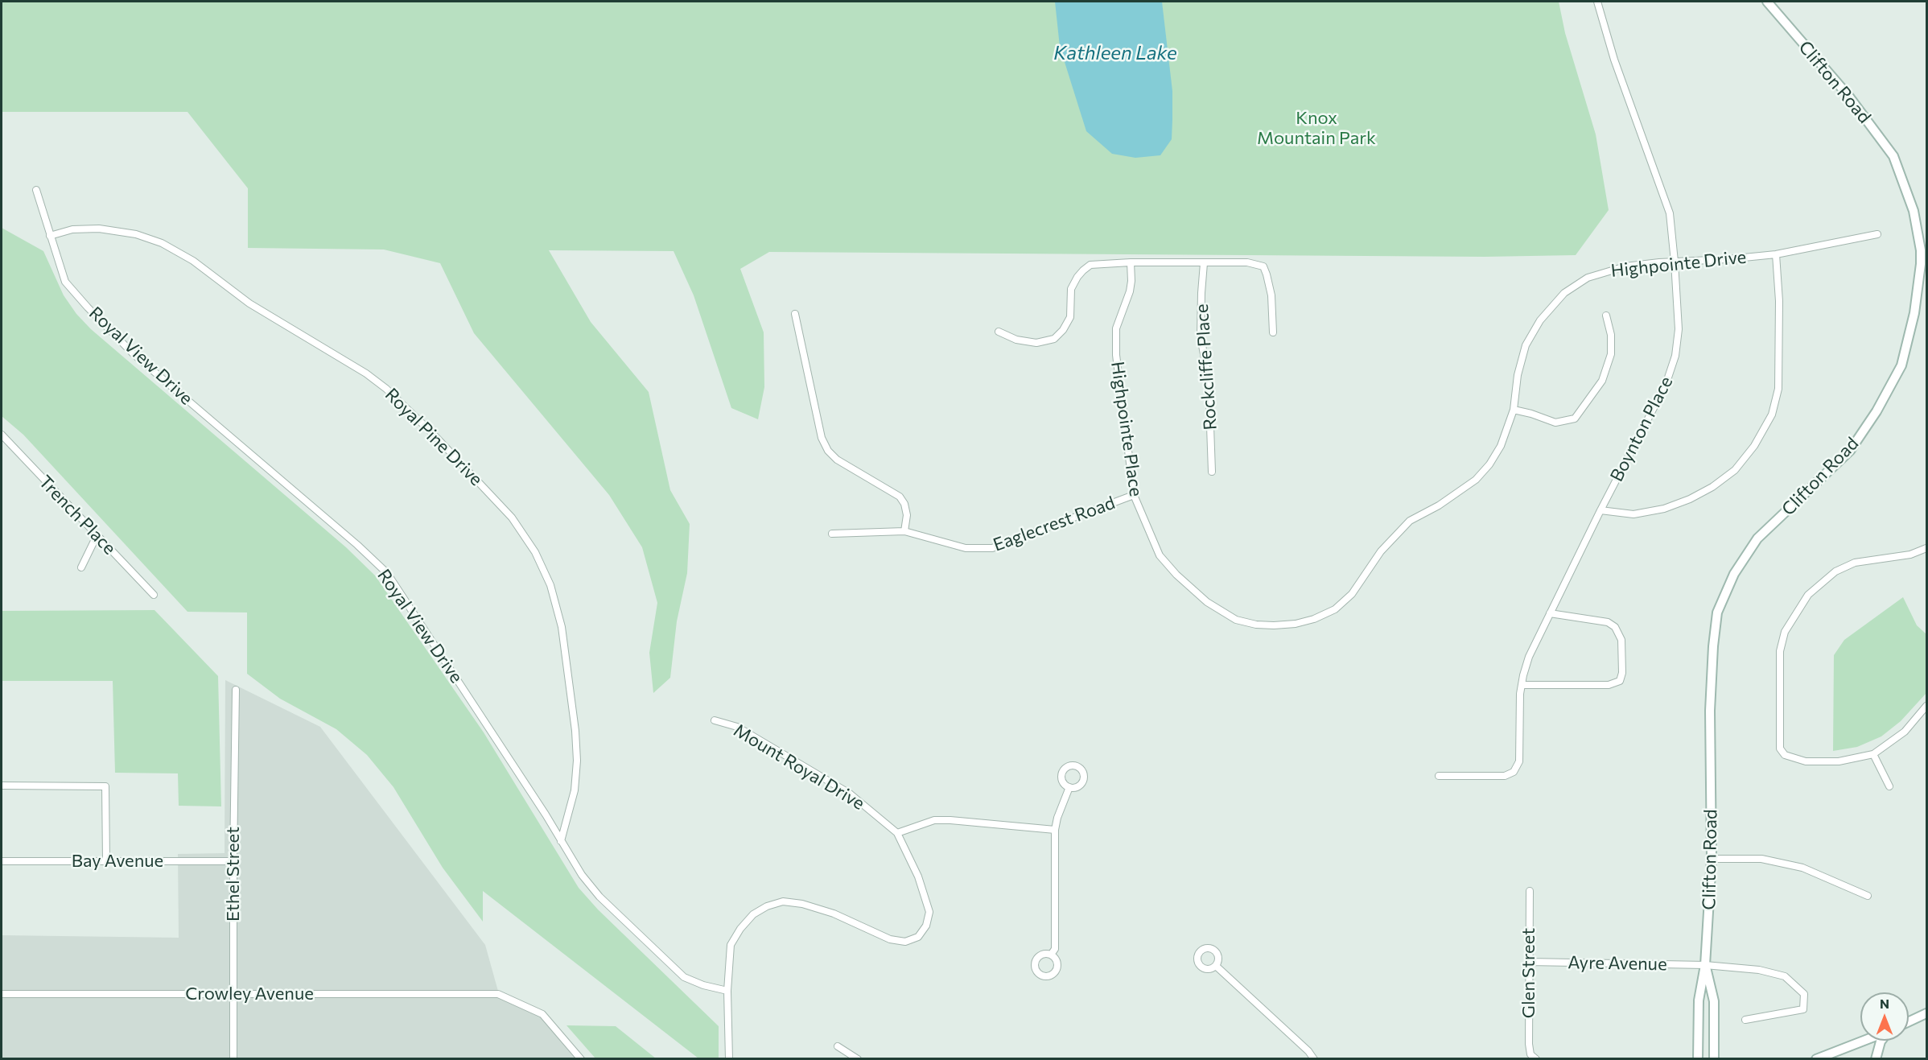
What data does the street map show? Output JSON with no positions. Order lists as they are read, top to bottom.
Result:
{
  "streets": {
    "main road": ["Clifton Road"],
    "street": [
      "Highpointe Drive",
      "Royal View Drive",
      "Rockcliffe Place",
      "Highpointe Place",
      "Boynton Place",
      "Royal Pine Drive",
      "Trench Place",
      "Eaglecrest Road",
      "Mount Royal Drive",
      "Bay Avenue",
      "Ethel Street",
      "Ayre Avenue",
      "Glen Street",
      "Crowley Avenue"
    ]
  },
  "crossings": [
    ["Clifton Road", "Ayre Avenue"],
    ["Highpointe Drive", "Highpointe Place"],
    ["Highpointe Drive", "Boynton Place"],
    ["Royal View Drive", "Royal Pine Drive"],
    ["Royal View Drive", "Mount Royal Drive"],
    ["Highpointe Place", "Eaglecrest Road"],
    ["Bay Avenue", "Ethel Street"],
    ["Ethel Street", "Crowley Avenue"],
    ["Ayre Avenue", "Glen Street"]
  ],
  "water": ["Kathleen Lake"],
  "parks": ["Knox Mountain Park"],
  "north": "top"
}
